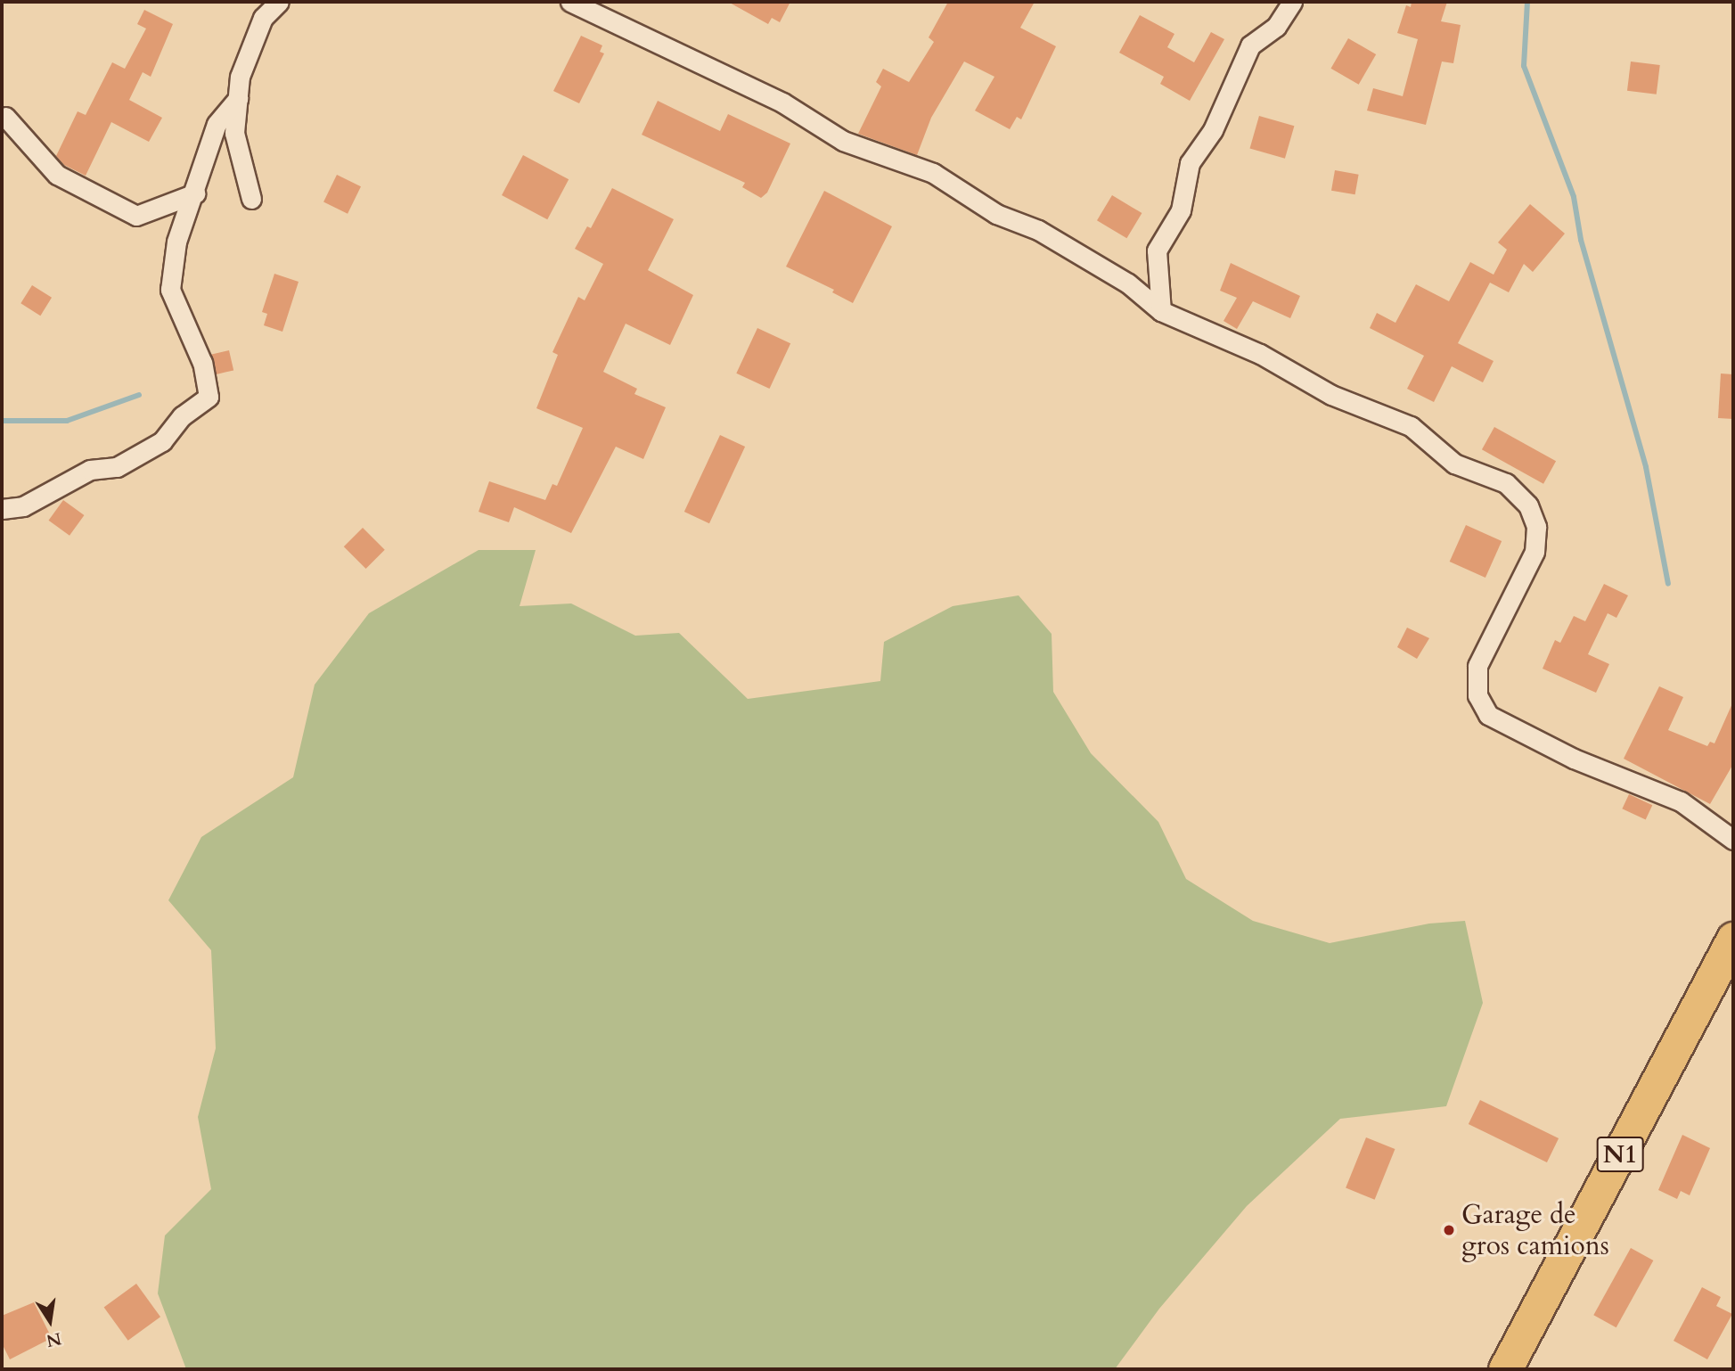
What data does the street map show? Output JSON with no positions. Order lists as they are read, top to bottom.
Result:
{
  "streets": {
    "highway": ["N1"]
  },
  "places": ["Garage de gros camions"],
  "north": "bottom"
}
